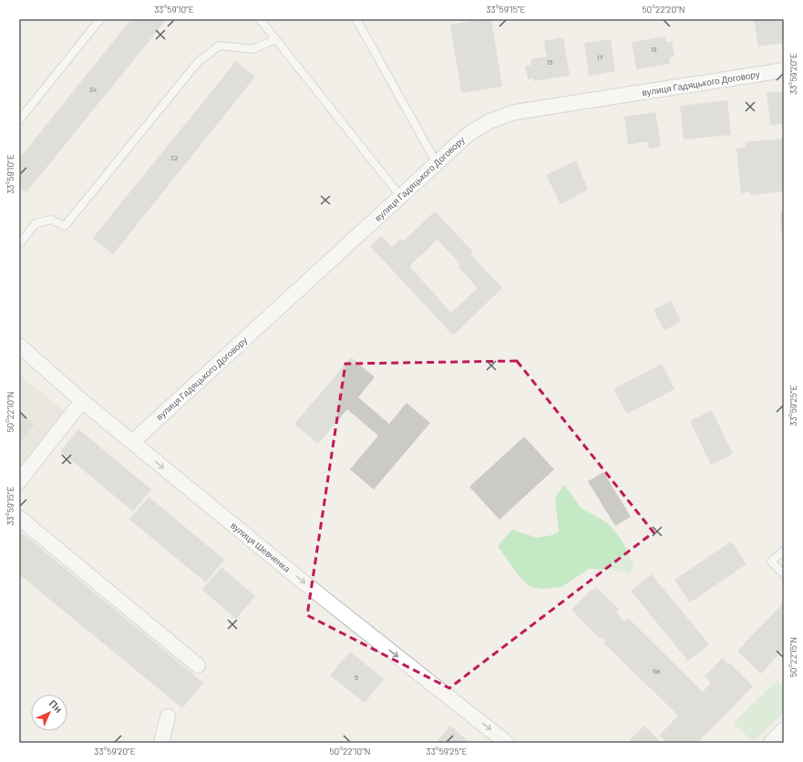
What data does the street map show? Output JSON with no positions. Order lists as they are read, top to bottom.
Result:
{
  "streets": {
    "street": ["вулиця Гадяцького Договору", "вулиця Шевченка"]
  },
  "crossings": [
    ["вулиця Гадяцького Договору", "вулиця Шевченка"]
  ],
  "house_numbers": [
    "19",
    "17",
    "15",
    "34",
    "32",
    "9а",
    "5"
  ],
  "north": "top right",
  "coordinates": [
    "33°59'10\"E",
    "33°59'15\"E",
    "50°22'20\"N",
    "33°59'20\"E",
    "33°59'25\"E",
    "50°22'10\"N",
    "50°22'15\"N"
  ]
}
